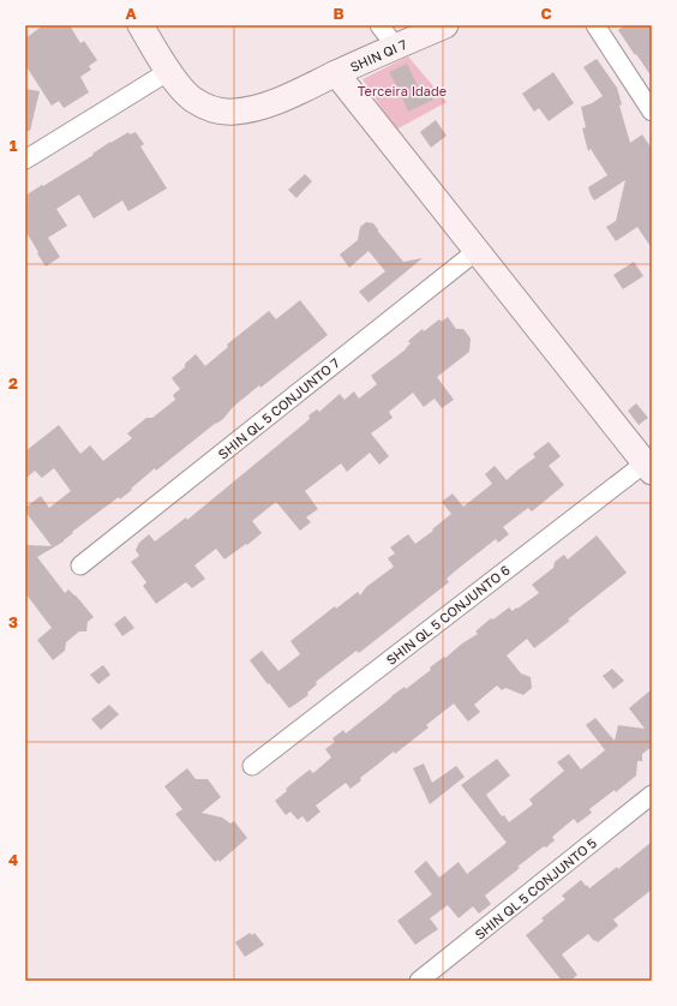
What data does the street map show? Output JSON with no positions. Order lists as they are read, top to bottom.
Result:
{
  "streets": {
    "street": [
      "SHIN QI 7",
      "SHIN QL 5 CONJUNTO 7",
      "SHIN QL 5 CONJUNTO 6",
      "SHIN QL 5 CONJUNTO 5"
    ]
  },
  "parks": ["Terceira Idade"],
  "grid": {
    "columns": ["A", "B", "C"],
    "rows": [
      "1",
      "2",
      "3",
      "4"
    ]
  }
}
